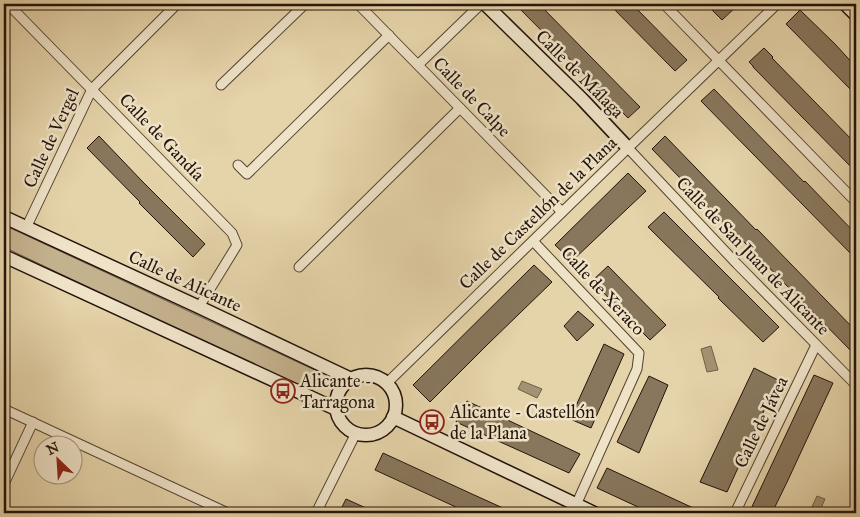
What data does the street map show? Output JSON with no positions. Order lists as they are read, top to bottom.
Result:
{
  "streets": {
    "street": [
      "Calle de Málaga",
      "Calle de Calpe",
      "Calle de Gandía",
      "Calle de Vergel",
      "Calle de Castellón de la Plana",
      "Calle de San Juan de Alicante",
      "Calle de Alicante",
      "Calle de Xeraco",
      "Calle de Jávea"
    ]
  },
  "crossings": [
    ["Calle de Málaga", "Calle de Castellón de la Plana"],
    ["Calle de Málaga", "Calle de San Juan de Alicante"],
    ["Calle de Calpe", "Calle de Castellón de la Plana"],
    ["Calle de Gandía", "Calle de Vergel"],
    ["Calle de Gandía", "Calle de Alicante"],
    ["Calle de Vergel", "Calle de Alicante"],
    ["Calle de Castellón de la Plana", "Calle de San Juan de Alicante"],
    ["Calle de Castellón de la Plana", "Calle de Alicante"],
    ["Calle de Castellón de la Plana", "Calle de Xeraco"],
    ["Calle de San Juan de Alicante", "Calle de Jávea"]
  ],
  "places": {
    "bus stop": ["Alicante - Tarragona", "Alicante - Castellón de la Plana"]
  },
  "north": "top left"
}
